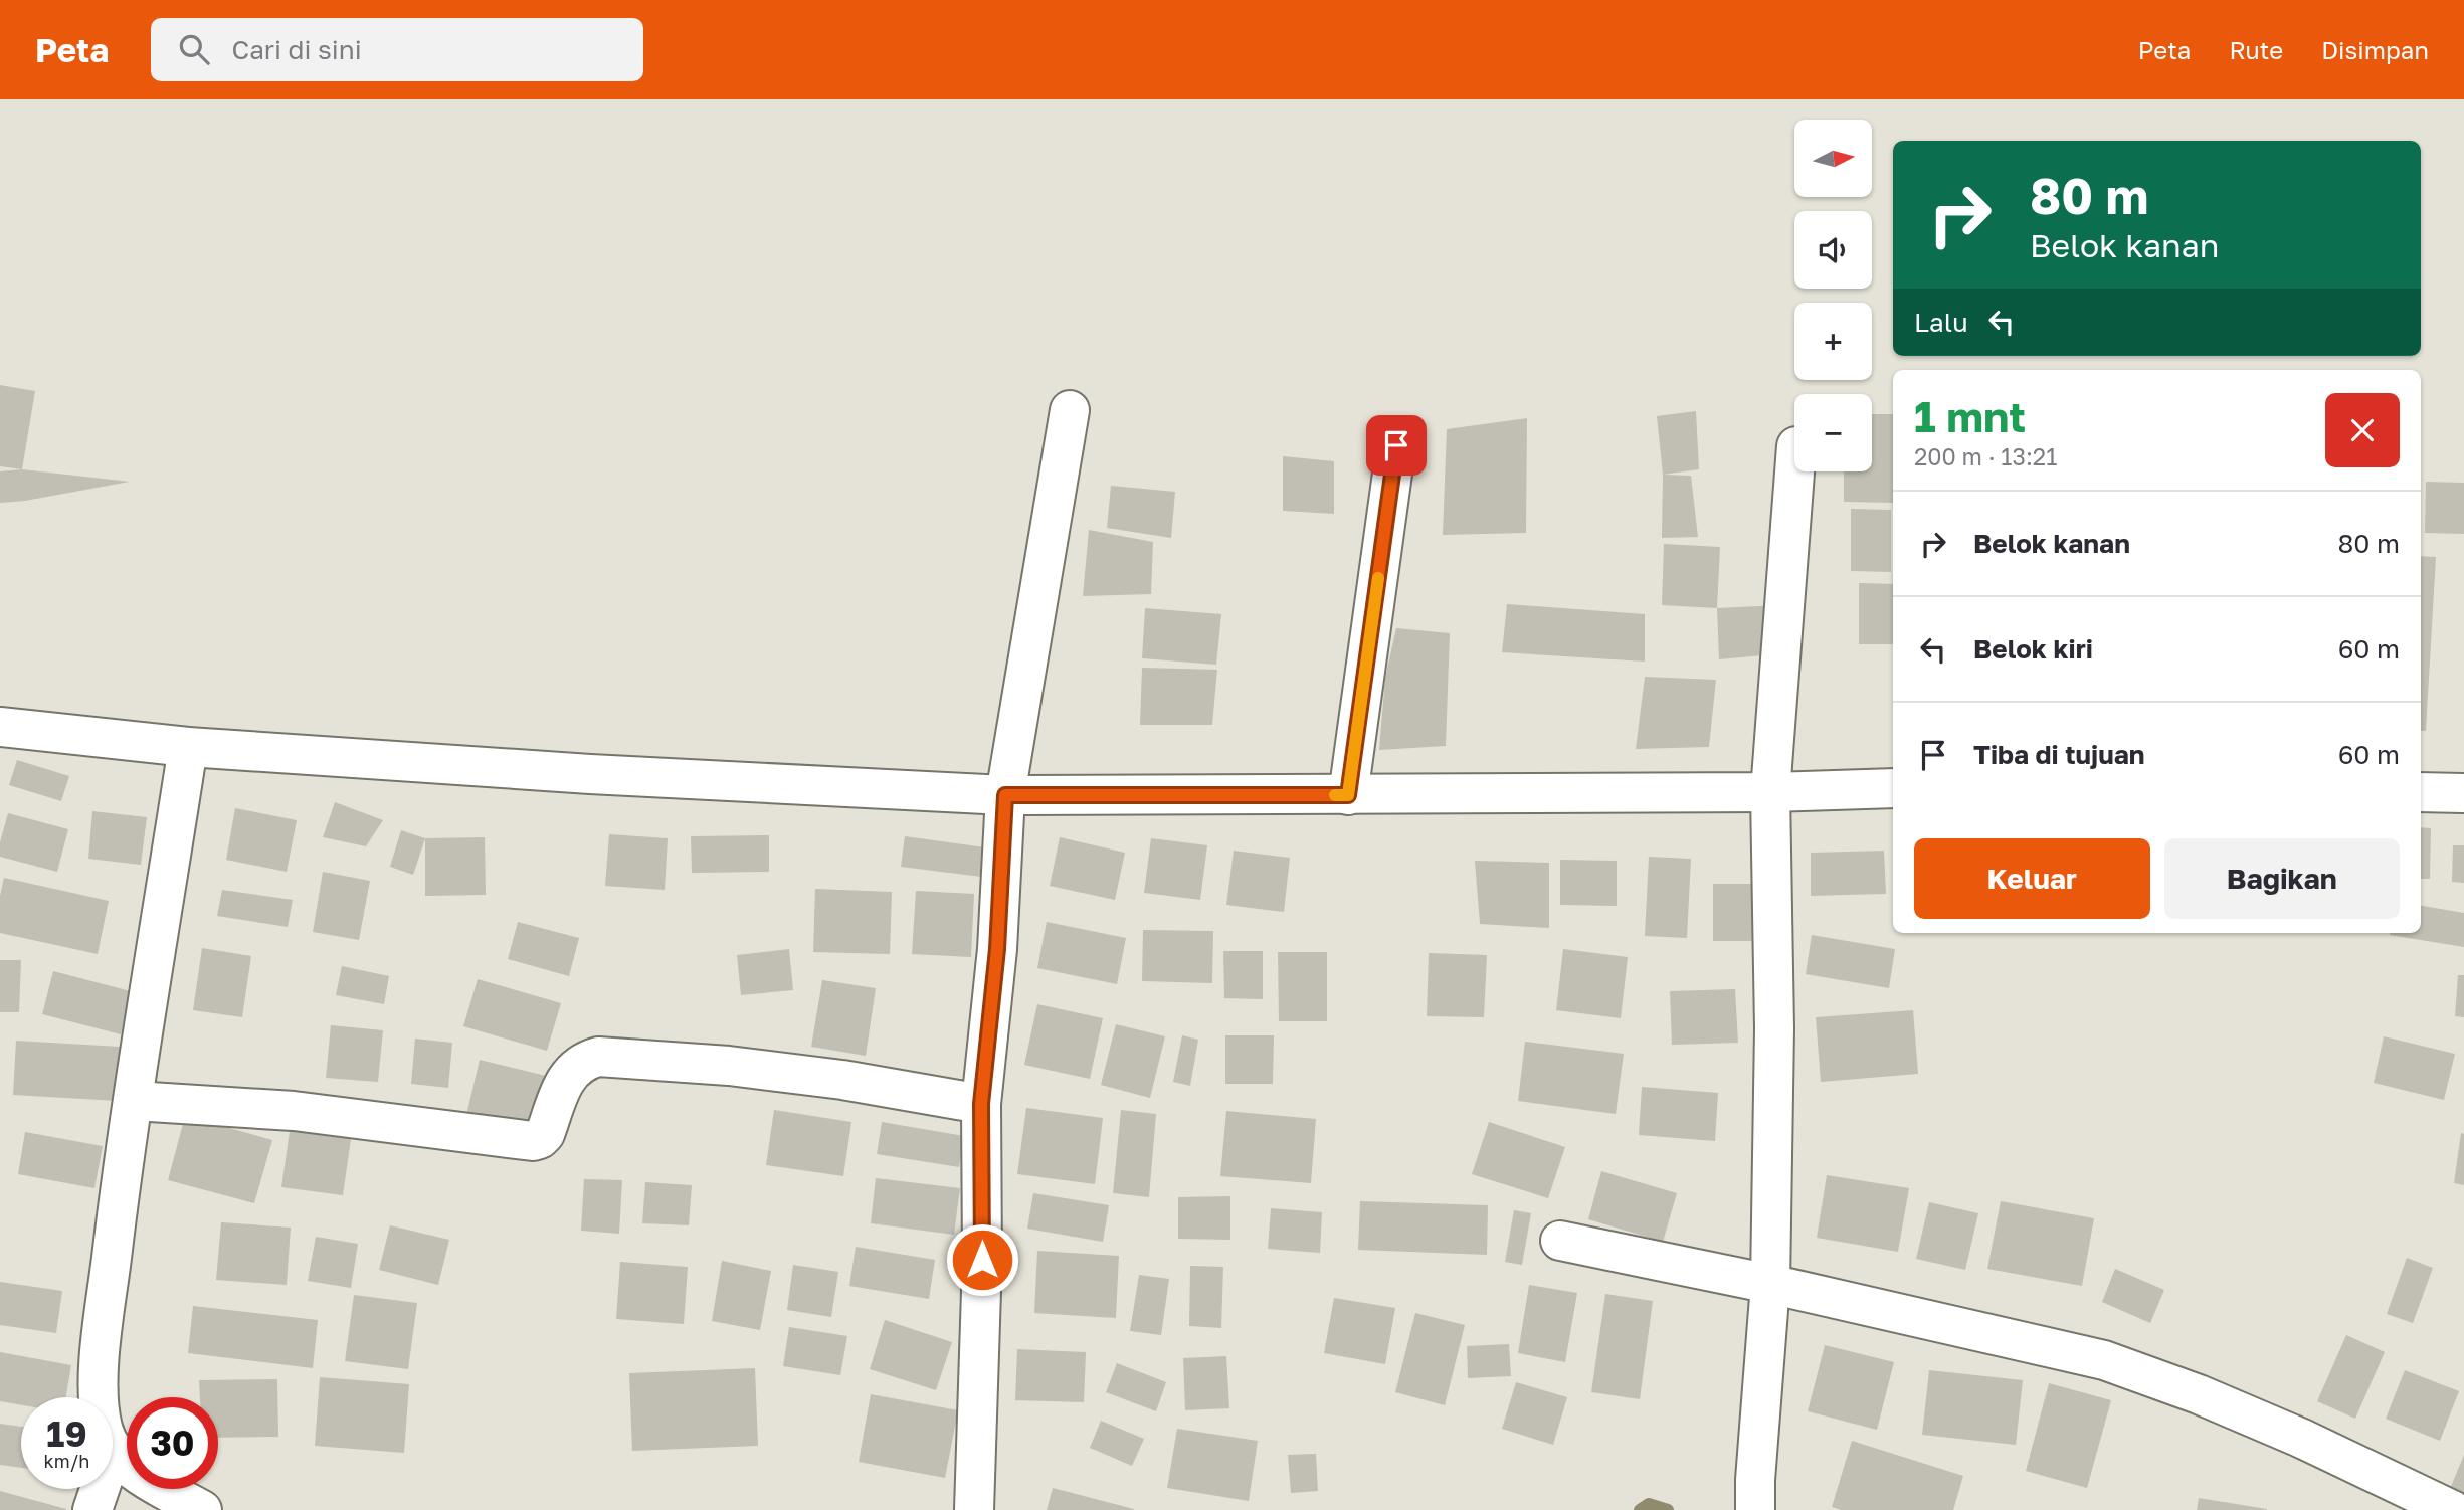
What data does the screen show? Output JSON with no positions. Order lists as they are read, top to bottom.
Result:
{
  "north": "right",
  "page": {
    "header": "Peta",
    "search": "Cari di sini",
    "nav": ["Peta", "Rute", "Disimpan"],
    "map_buttons": ["+", "−"],
    "turn": ["80 m", "Belok kanan"],
    "then": "Lalu",
    "heading": ["1 mnt", "200 m · 13:21"],
    "list": [
      {
        "name": "Belok kanan",
        "value": "80 m"
      },
      {
        "name": "Belok kiri",
        "value": "60 m"
      },
      {
        "name": "Tiba di tujuan",
        "value": "60 m"
      }
    ],
    "buttons": ["Keluar", "Bagikan"],
    "speed": "19 km/h",
    "limit": "30"
  }
}
